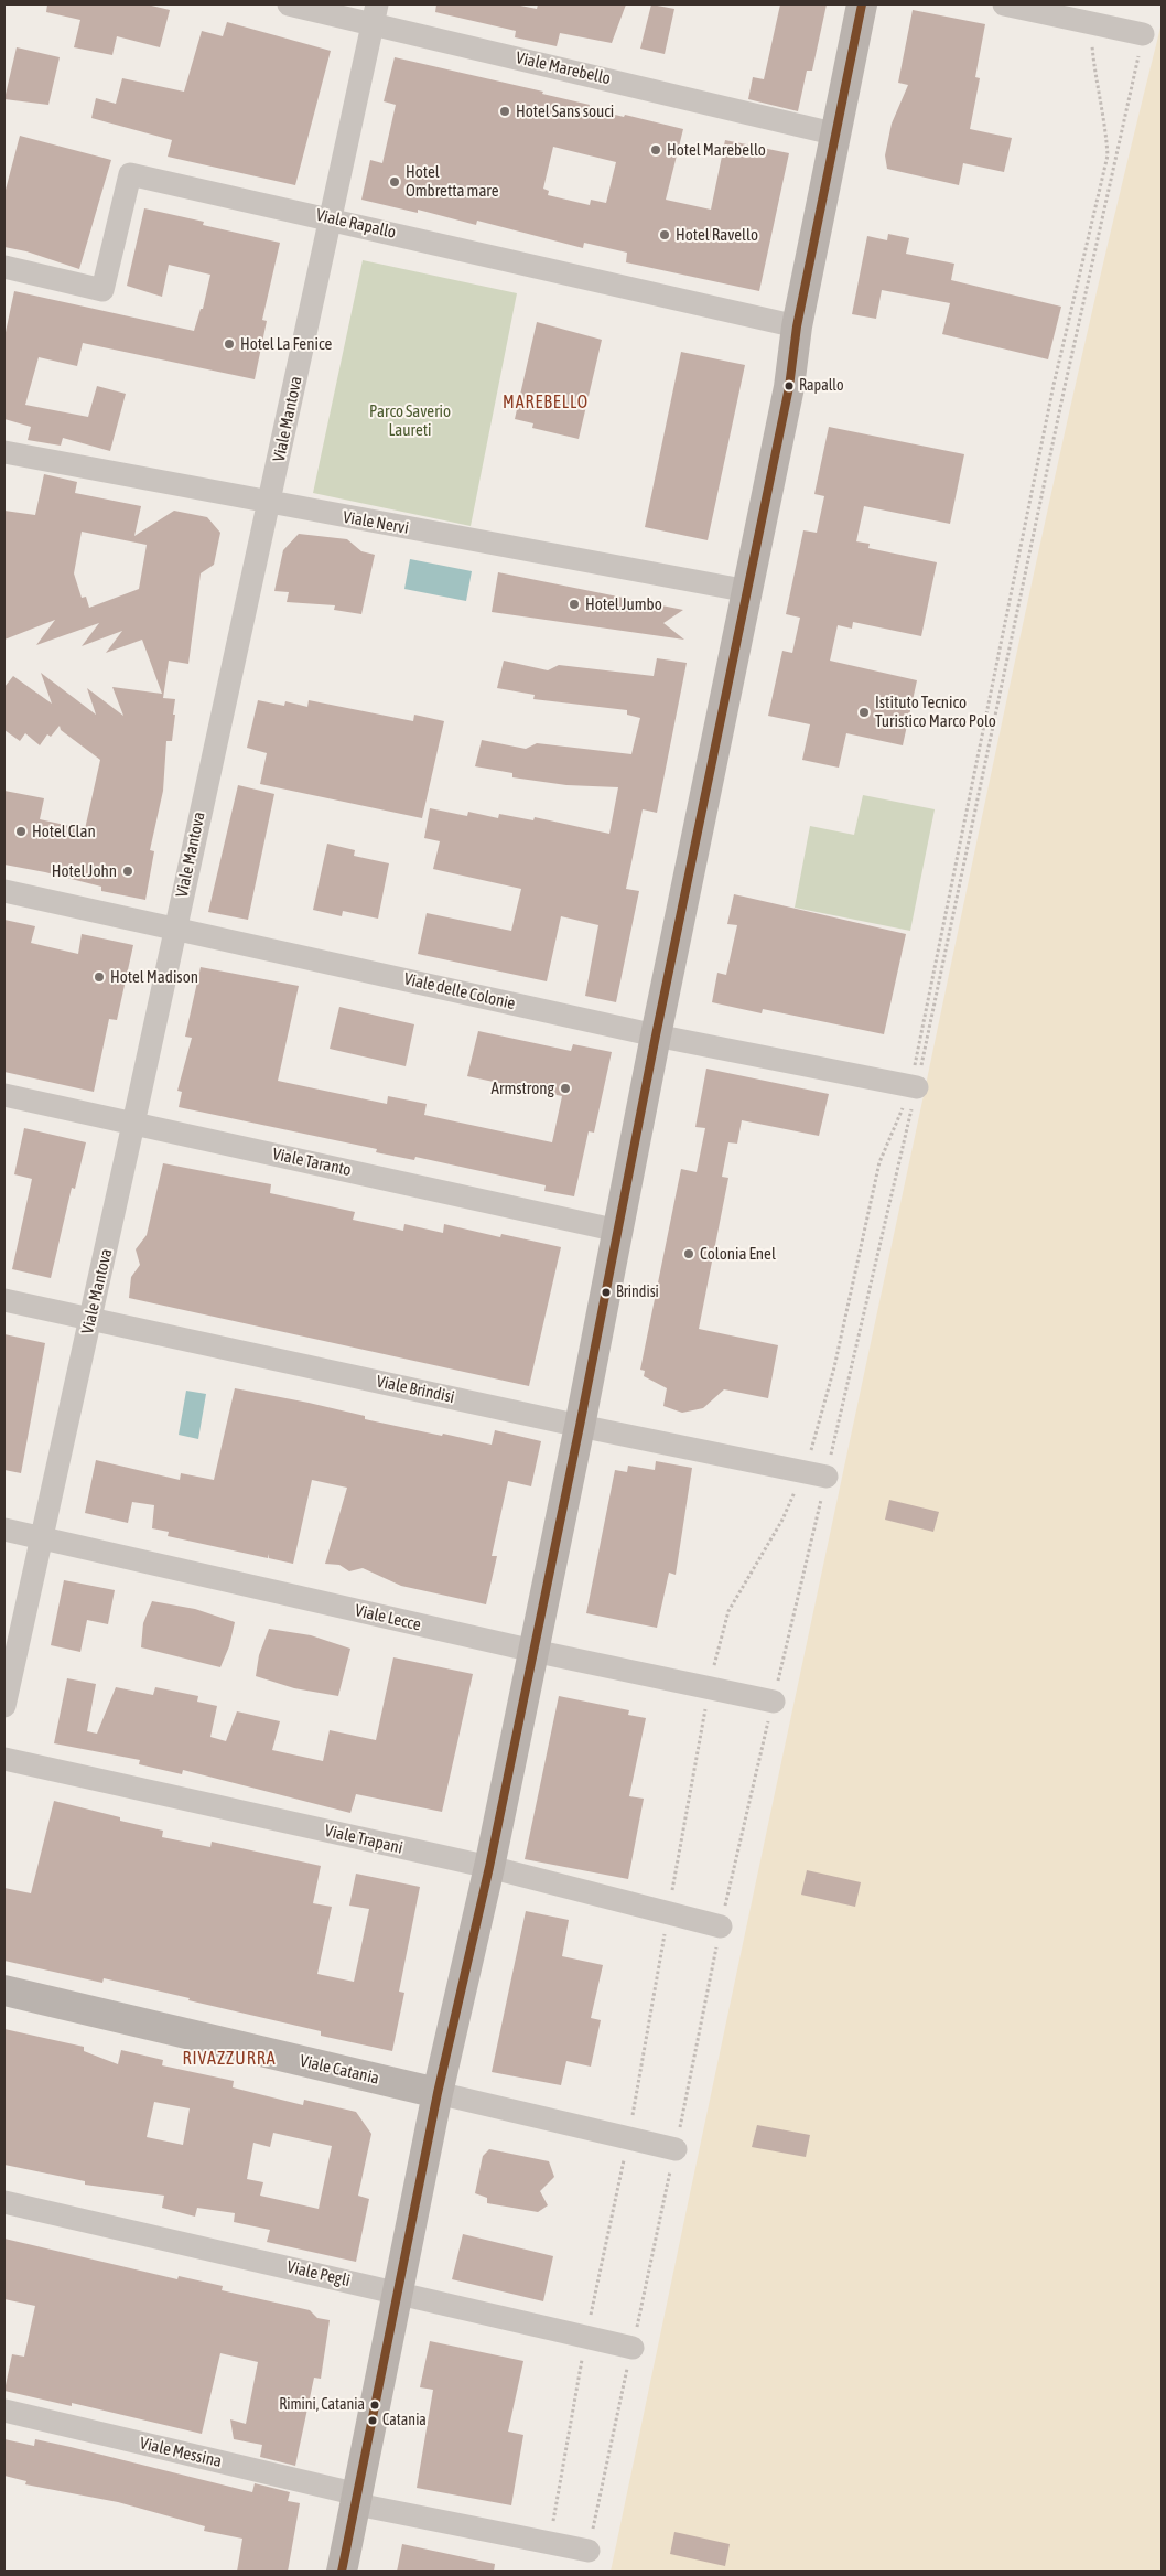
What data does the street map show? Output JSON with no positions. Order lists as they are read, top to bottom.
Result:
{
  "streets": {
    "street": [
      "Viale Marebello",
      "Viale Rapallo",
      "Viale Mantova",
      "Viale Nervi",
      "Viale delle Colonie",
      "Viale Taranto",
      "Viale Brindisi",
      "Viale Lecce",
      "Viale Trapani",
      "Viale Catania",
      "Viale Pegli",
      "Viale Messina"
    ]
  },
  "crossings": [
    ["Viale Marebello", "Viale Mantova"],
    ["Viale Rapallo", "Viale Mantova"],
    ["Viale Mantova", "Viale Nervi"],
    ["Viale Mantova", "Viale delle Colonie"],
    ["Viale Mantova", "Viale Taranto"],
    ["Viale Mantova", "Viale Brindisi"],
    ["Viale Mantova", "Viale Lecce"]
  ],
  "districts": ["MAREBELLO", "RIVAZZURRA"],
  "parks": ["Parco Saverio Laureti"],
  "places": [
    "Hotel Sans souci",
    "Hotel Marebello",
    "Hotel Ombretta mare",
    "Hotel Ravello",
    "Hotel La Fenice",
    "Rapallo",
    "Hotel Jumbo",
    "Istituto Tecnico Turistico Marco Polo",
    "Hotel Clan",
    "Hotel John",
    "Hotel Madison",
    "Armstrong",
    "Colonia Enel",
    "Brindisi",
    "Rimini, Catania",
    "Catania"
  ]
}
